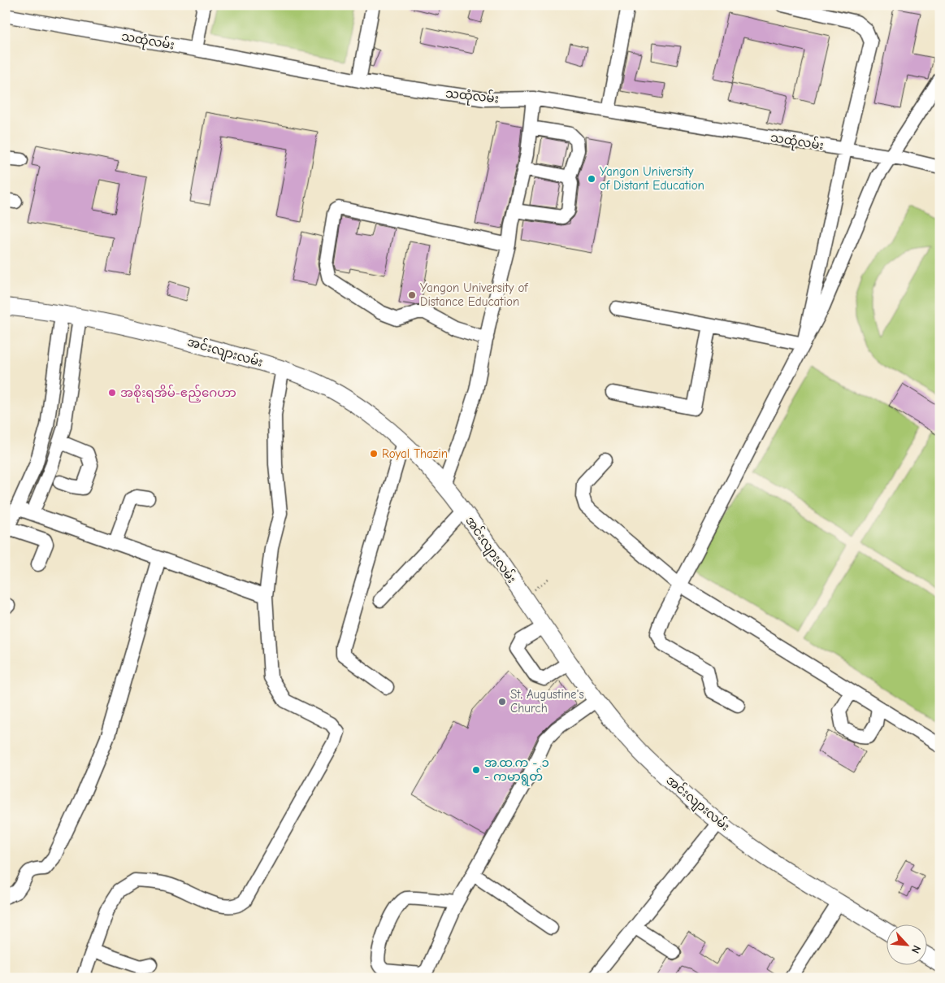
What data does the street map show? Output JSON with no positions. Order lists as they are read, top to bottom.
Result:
{
  "streets": {
    "main road": ["အင်းလျားလမ်း"],
    "street": ["သထုံလမ်း"]
  },
  "places": [
    "Yangon University of Distant Education",
    "Yangon University of Distance Education",
    "အစိုးရအိမ်-ဧည့်ဂေဟာ",
    "Royal Thazin",
    "St. Augustine's Church",
    "အ.ထ.က - ၁ - ကမာရွတ်"
  ],
  "north": "bottom right"
}
